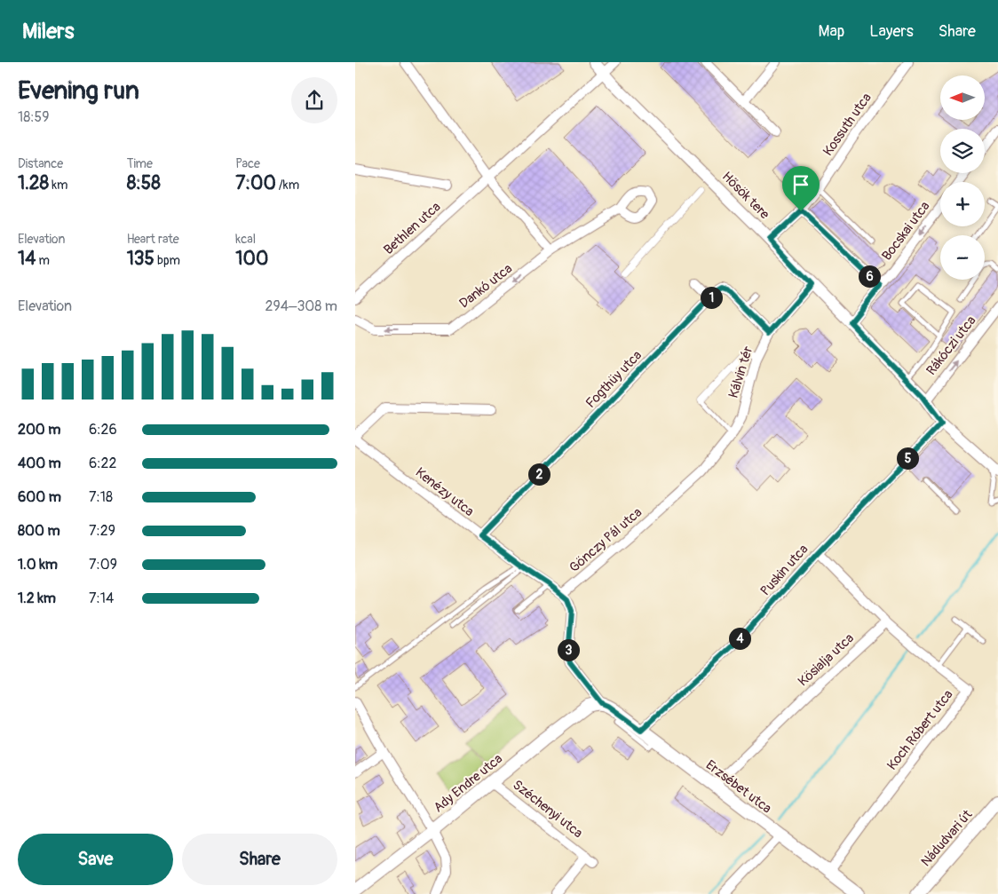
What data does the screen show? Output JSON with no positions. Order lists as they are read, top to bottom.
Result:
{
  "streets": {
    "main road": ["Ady Endre utca", "Erzsébet utca", "Nádudvari út"],
    "street": [
      "Kossuth utca",
      "Hősök tere",
      "Bethlen utca",
      "Bocskai utca",
      "Dankó utca",
      "Rákóczi utca",
      "Kálvin tér",
      "Fogthüy utca",
      "Kenézy utca",
      "Gönczy Pál utca",
      "Puskin utca",
      "Kösialja utca",
      "Koch Róbert utca",
      "Széchenyi utca"
    ]
  },
  "crossings": [
    ["Kossuth utca", "Hősök tere"],
    ["Hősök tere", "Bethlen utca"],
    ["Hősök tere", "Bocskai utca"],
    ["Hősök tere", "Rákóczi utca"],
    ["Hősök tere", "Kálvin tér"],
    ["Hősök tere", "Puskin utca"],
    ["Kálvin tér", "Fogthüy utca"],
    ["Kálvin tér", "Gönczy Pál utca"],
    ["Fogthüy utca", "Kenézy utca"],
    ["Kenézy utca", "Gönczy Pál utca"],
    ["Puskin utca", "Erzsébet utca"],
    ["Kösialja utca", "Koch Róbert utca"],
    ["Kösialja utca", "Erzsébet utca"],
    ["Koch Róbert utca", "Erzsébet utca"],
    ["Ady Endre utca", "Erzsébet utca"],
    ["Ady Endre utca", "Széchenyi utca"]
  ],
  "one_way": ["Bocskai utca", "Rákóczi utca"],
  "north": "left",
  "page": {
    "header": "Milers",
    "nav": ["Map", "Layers", "Share"],
    "heading": ["Evening run", "18:59"],
    "map_buttons": ["+", "−"],
    "stats": [
      ["Distance", "1.28 km"],
      ["Time", "8:58"],
      ["Pace", "7:00 /km"],
      ["Elevation", "14 m"],
      ["Heart rate", "135 bpm"],
      ["kcal", "100"]
    ],
    "pins": [
      "6",
      "1",
      "5",
      "2",
      "4",
      "3"
    ],
    "chart": ["Elevation", "294–308 m"],
    "list": [
      {
        "name": "200 m",
        "note": "6:26"
      },
      {
        "name": "400 m",
        "note": "6:22"
      },
      {
        "name": "600 m",
        "note": "7:18"
      },
      {
        "name": "800 m",
        "note": "7:29"
      },
      {
        "name": "1.0 km",
        "note": "7:09"
      },
      {
        "name": "1.2 km",
        "note": "7:14"
      }
    ],
    "buttons": ["Save", "Share"]
  }
}
